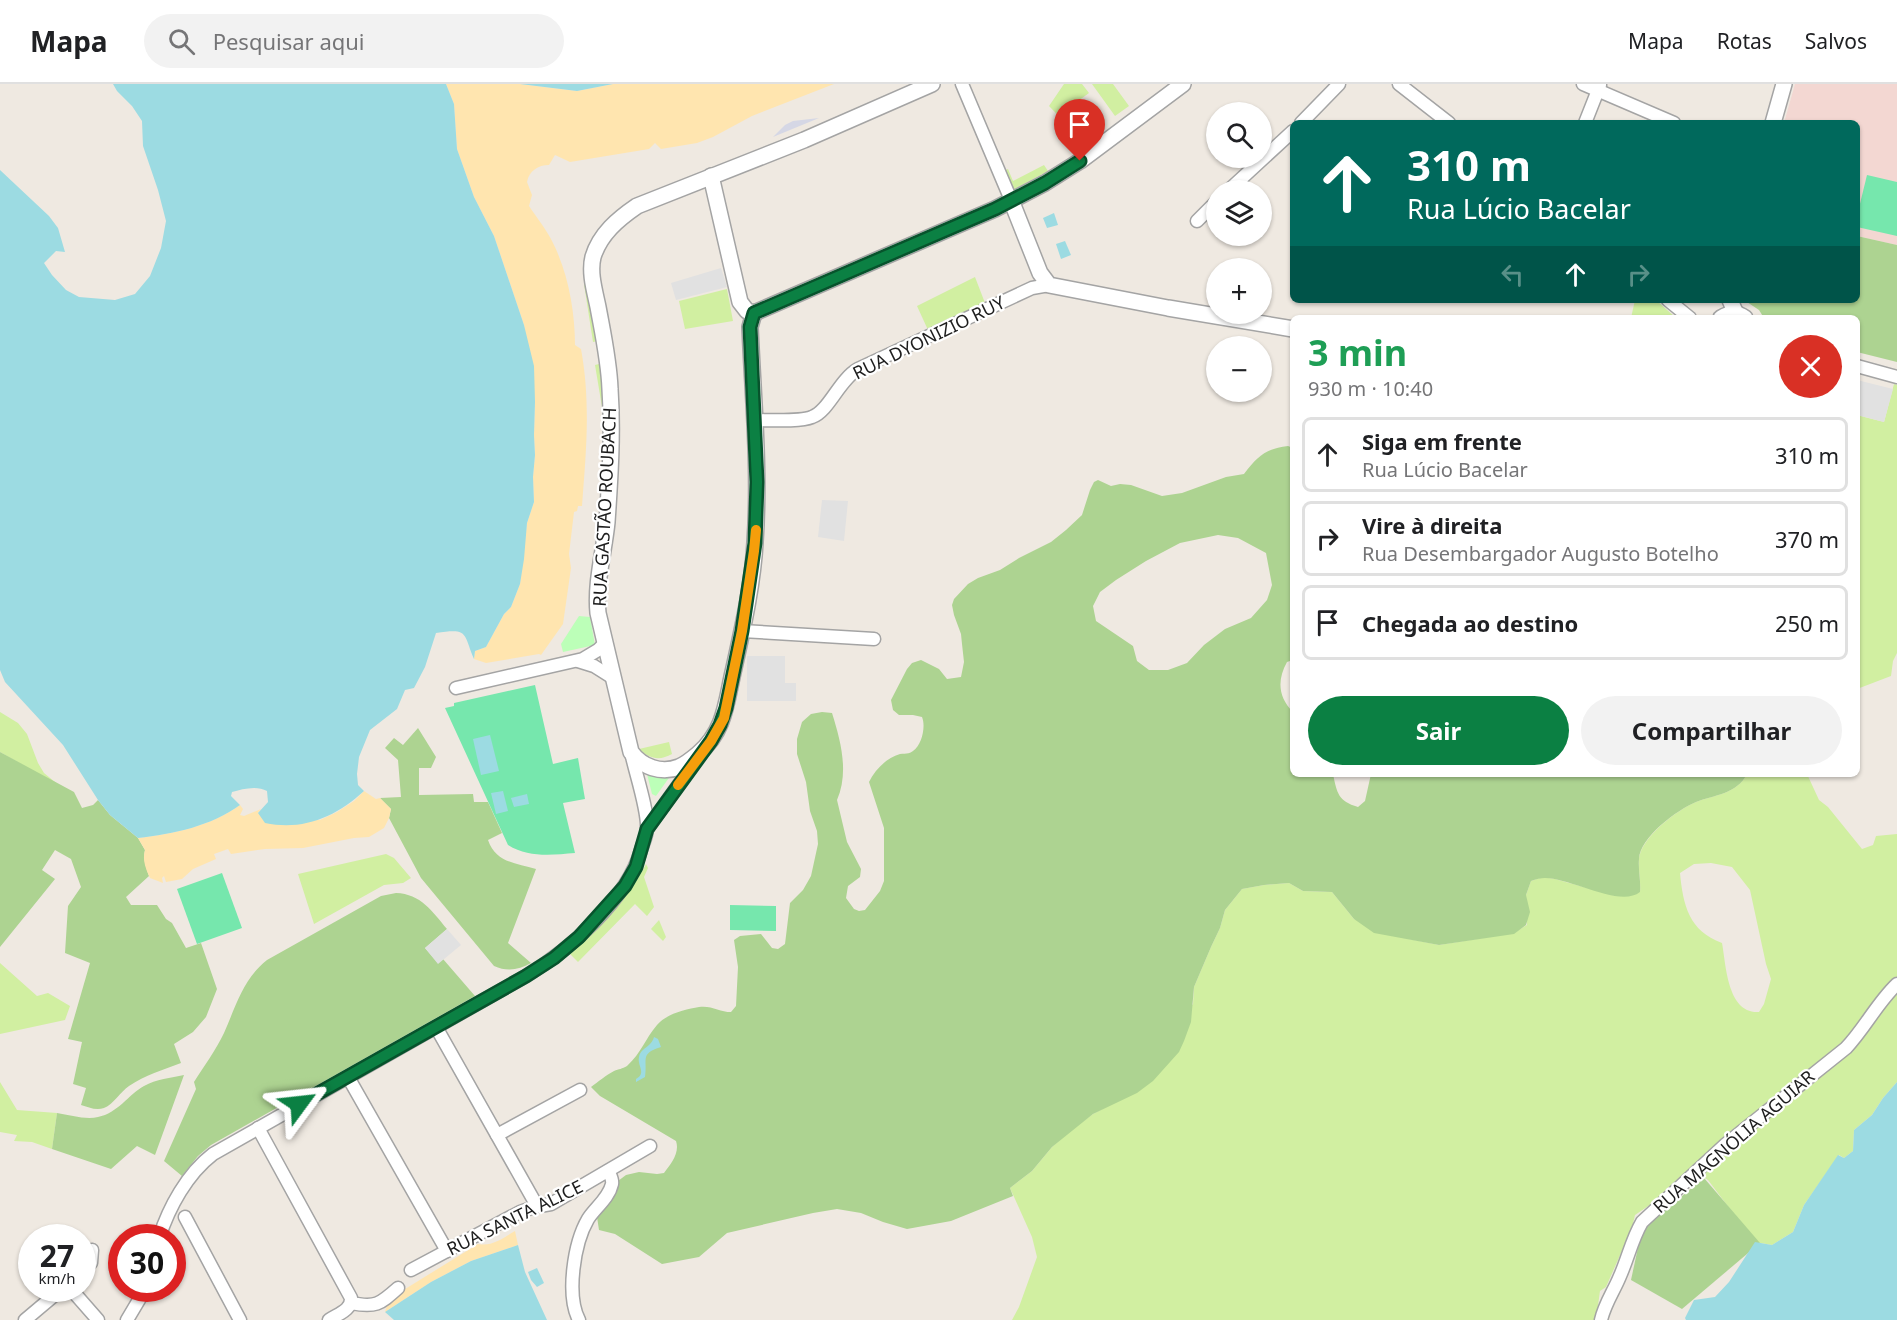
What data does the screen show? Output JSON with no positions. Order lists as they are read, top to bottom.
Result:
{
  "streets": {
    "street": [
      "RUA DYONIZIO RUY",
      "RUA GASTÃO ROUBACH",
      "RUA MAGNÓLIA AGUIAR",
      "RUA SANTA ALICE"
    ]
  },
  "page": {
    "header": "Mapa",
    "search": "Pesquisar aqui",
    "nav": ["Mapa", "Rotas", "Salvos"],
    "map_buttons": ["+", "−"],
    "turn": ["310 m", "Rua Lúcio Bacelar"],
    "heading": ["3 min", "930 m · 10:40"],
    "list": [
      {
        "name": "Siga em frente",
        "note": "Rua Lúcio Bacelar",
        "value": "310 m"
      },
      {
        "name": "Vire à direita",
        "note": "Rua Desembargador Augusto Botelho",
        "value": "370 m"
      },
      {
        "name": "Chegada ao destino",
        "value": "250 m"
      }
    ],
    "buttons": ["Sair", "Compartilhar"],
    "speed": "27 km/h",
    "limit": "30"
  }
}
